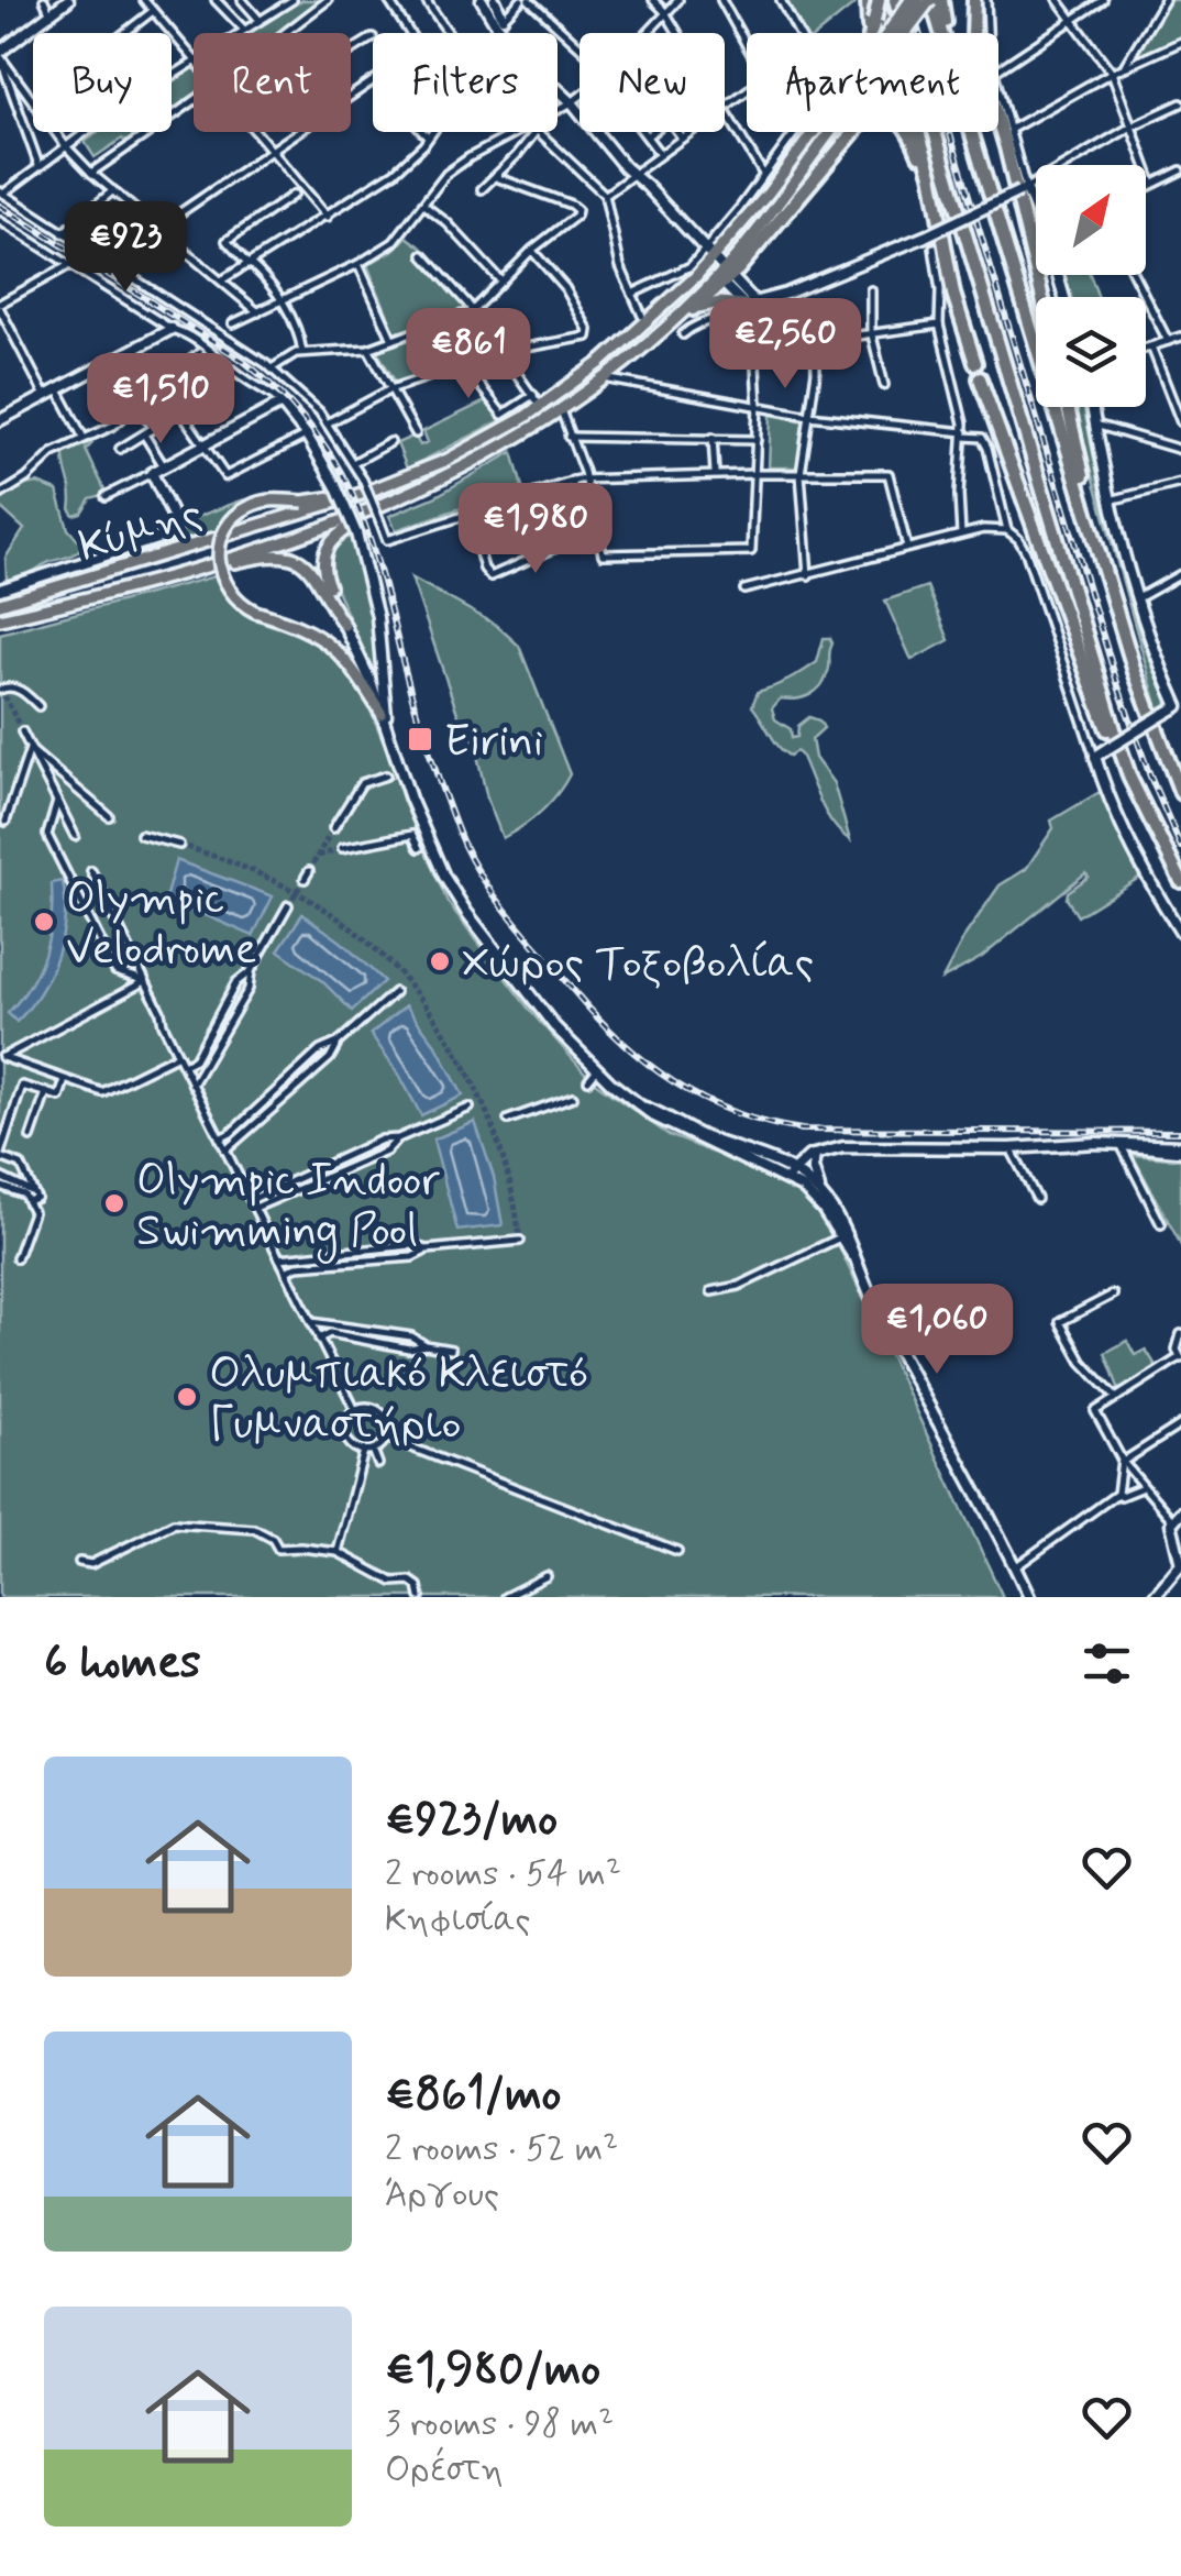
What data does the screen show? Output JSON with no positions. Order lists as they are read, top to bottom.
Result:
{
  "streets": {
    "main road": ["Κύμης"]
  },
  "places": {
    "transit": ["Eirini"],
    "other": [
      "Olympic Velodrome",
      "Χώρος Τοξοβολίας",
      "Olympic Indoor Swimming Pool",
      "Ολυμπιακό Κλειστό Γυμναστήριο"
    ]
  },
  "north": "top right",
  "page": {
    "chip": [
      "Buy",
      "Rent",
      "Filters",
      "New",
      "Apartment"
    ],
    "price": [
      "€923",
      "€2,560",
      "€861",
      "€1,510",
      "€1,980",
      "€1,060"
    ],
    "heading": "6 homes",
    "list": [
      {
        "name": "€923/mo",
        "note": "2 rooms · 54 m² · Κηφισίας"
      },
      {
        "name": "€861/mo",
        "note": "2 rooms · 52 m² · Άργους"
      },
      {
        "name": "€1,980/mo",
        "note": "3 rooms · 98 m² · Ορέστη"
      }
    ]
  }
}
